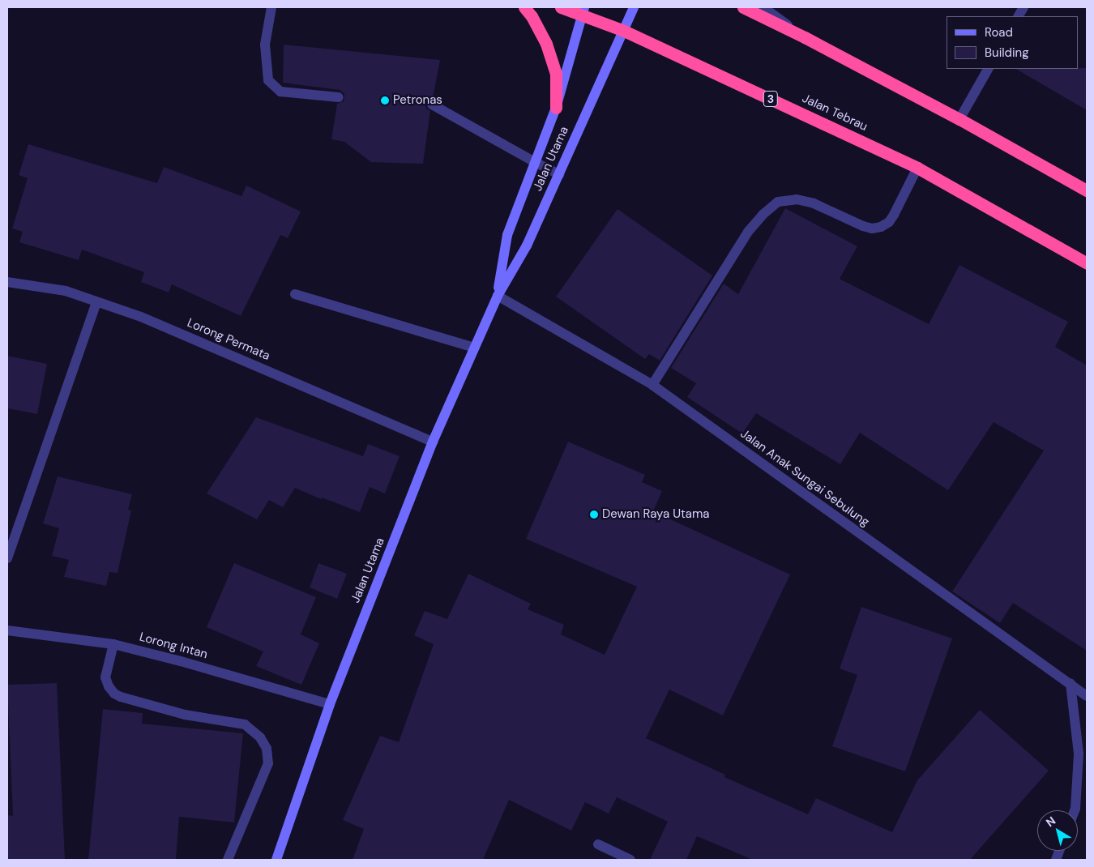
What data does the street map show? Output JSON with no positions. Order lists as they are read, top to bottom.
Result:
{
  "streets": {
    "highway": ["3", "Jalan Tebrau"],
    "street": [
      "Jalan Utama",
      "Lorong Permata",
      "Jalan Anak Sungai Sebulung",
      "Lorong Intan"
    ]
  },
  "crossings": [
    ["Jalan Tebrau", "Jalan Utama"],
    ["Jalan Utama", "Lorong Permata"],
    ["Jalan Utama", "Jalan Anak Sungai Sebulung"],
    ["Jalan Utama", "Lorong Intan"]
  ],
  "places": ["Petronas", "Dewan Raya Utama"],
  "legend": ["Road", "Building"],
  "north": "top left"
}
